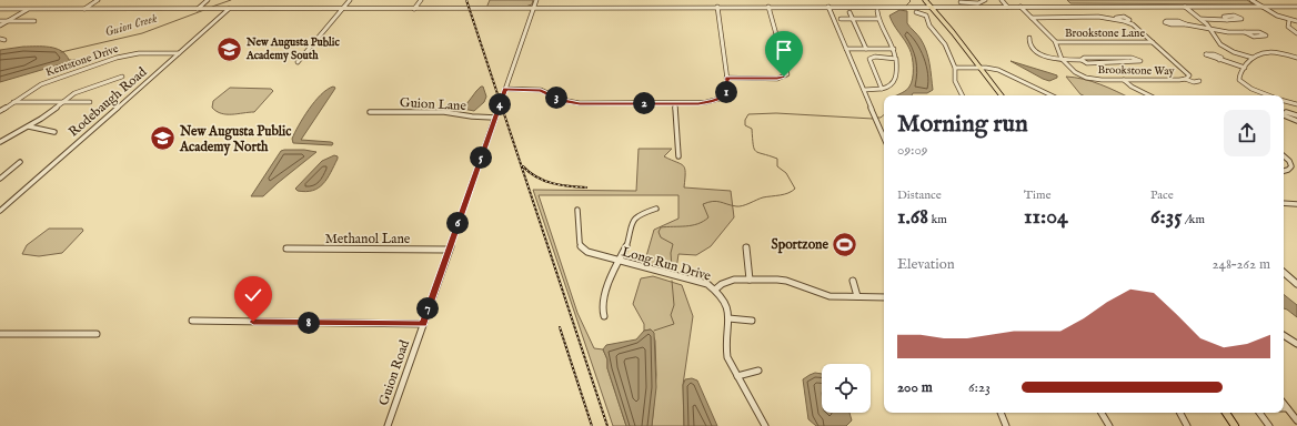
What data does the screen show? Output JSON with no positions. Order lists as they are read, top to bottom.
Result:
{
  "streets": {
    "street": [
      "Brookstone Lane",
      "Kentstone Drive",
      "Brookstone Way",
      "Rodebaugh Road",
      "Guion Lane",
      "Methanol Lane",
      "Long Run Drive",
      "Guion Road"
    ]
  },
  "crossings": [
    ["Kentstone Drive", "Rodebaugh Road"],
    ["Guion Lane", "Guion Road"],
    ["Methanol Lane", "Guion Road"]
  ],
  "water": ["Guion Creek"],
  "places": {
    "school or university": ["New Augusta Public Academy South", "New Augusta Public Academy North"],
    "sports": ["Sportzone"]
  },
  "page": {
    "pins": [
      "1",
      "3",
      "2",
      "4",
      "5",
      "6",
      "7",
      "8"
    ],
    "heading": ["Morning run", "09:09"],
    "stats": [
      ["Distance", "1.68 km"],
      ["Time", "11:04"],
      ["Pace", "6:35 /km"]
    ],
    "chart": ["Elevation", "248–262 m"],
    "list": [
      {
        "name": "200 m",
        "note": "6:23"
      }
    ]
  }
}
